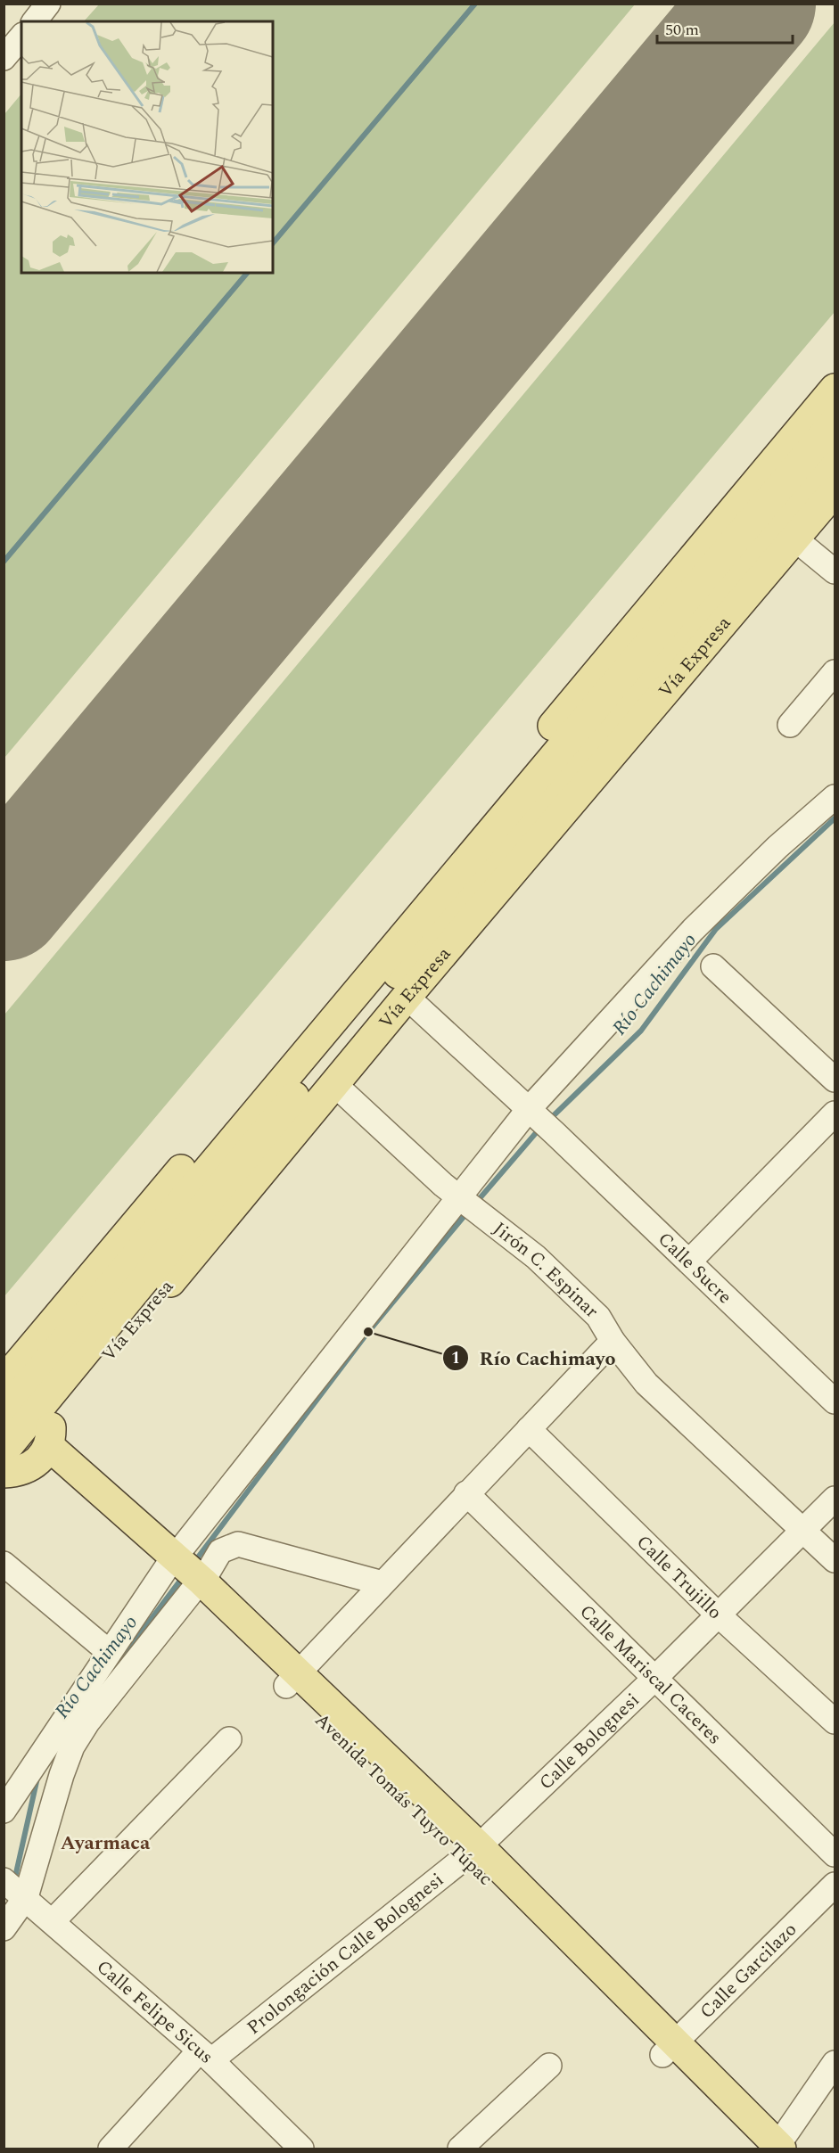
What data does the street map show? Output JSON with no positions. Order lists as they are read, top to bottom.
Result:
{
  "streets": {
    "main road": ["Vía Expresa", "Avenida Tomás Tuyro Túpac"],
    "street": [
      "Calle Sucre",
      "Jirón C. Espinar",
      "Calle Trujillo",
      "Calle Mariscal Caceres",
      "Calle Bolognesi",
      "Prolongación Calle Bolognesi",
      "Calle Garcilazo",
      "Calle Felipe Sicus"
    ]
  },
  "crossings": [
    ["Vía Expresa", "Calle Sucre"],
    ["Vía Expresa", "Jirón C. Espinar"],
    ["Vía Expresa", "Avenida Tomás Tuyro Túpac"],
    ["Jirón C. Espinar", "Calle Bolognesi"],
    ["Calle Trujillo", "Calle Bolognesi"],
    ["Calle Mariscal Caceres", "Calle Bolognesi"],
    ["Calle Bolognesi", "Avenida Tomás Tuyro Túpac"],
    ["Calle Bolognesi", "Prolongación Calle Bolognesi"],
    ["Avenida Tomás Tuyro Túpac", "Prolongación Calle Bolognesi"],
    ["Avenida Tomás Tuyro Túpac", "Calle Garcilazo"],
    ["Prolongación Calle Bolognesi", "Calle Felipe Sicus"]
  ],
  "districts": ["Ayarmaca"],
  "water": ["Río Cachimayo"],
  "places": ["Río Cachimayo"],
  "scale_bar": "50 m"
}
